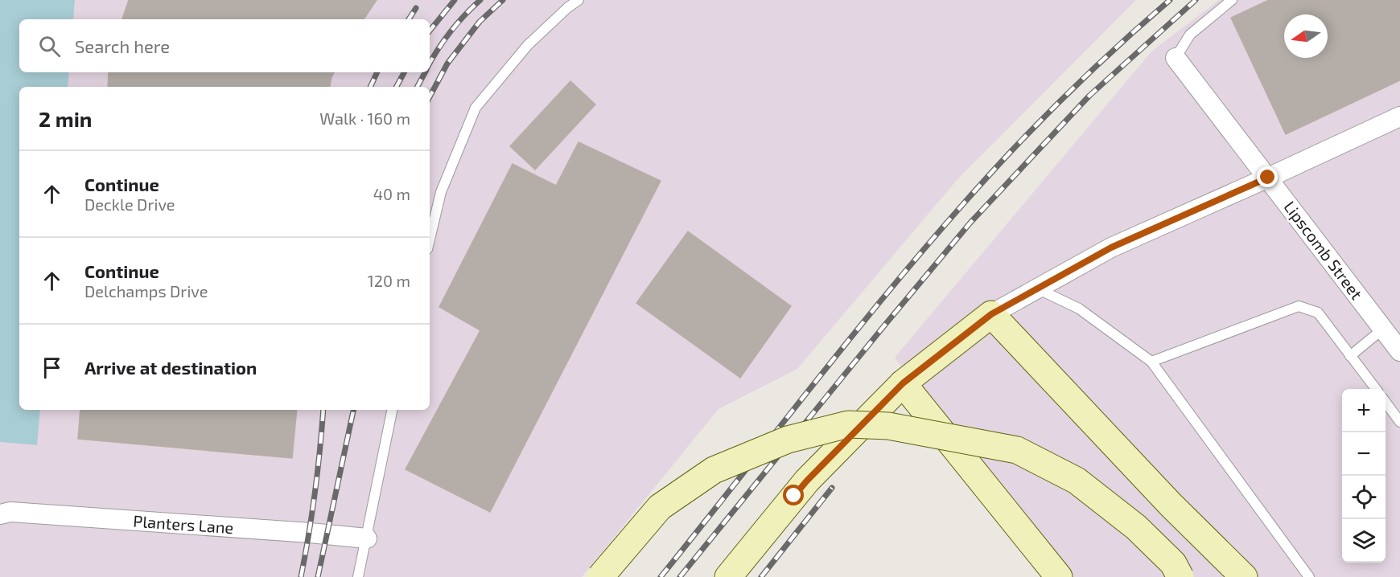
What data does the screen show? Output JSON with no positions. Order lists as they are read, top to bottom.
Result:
{
  "streets": {
    "street": ["Lipscomb Street", "Planters Lane"]
  },
  "north": "left",
  "page": {
    "search": "Search here",
    "heading": ["2 min", "Walk · 160 m"],
    "list": [
      ["Continue", "Deckle Drive", "40 m"],
      ["Continue", "Delchamps Drive", "120 m"],
      "Arrive at destination"
    ],
    "map_buttons": ["+", "−"]
  }
}
